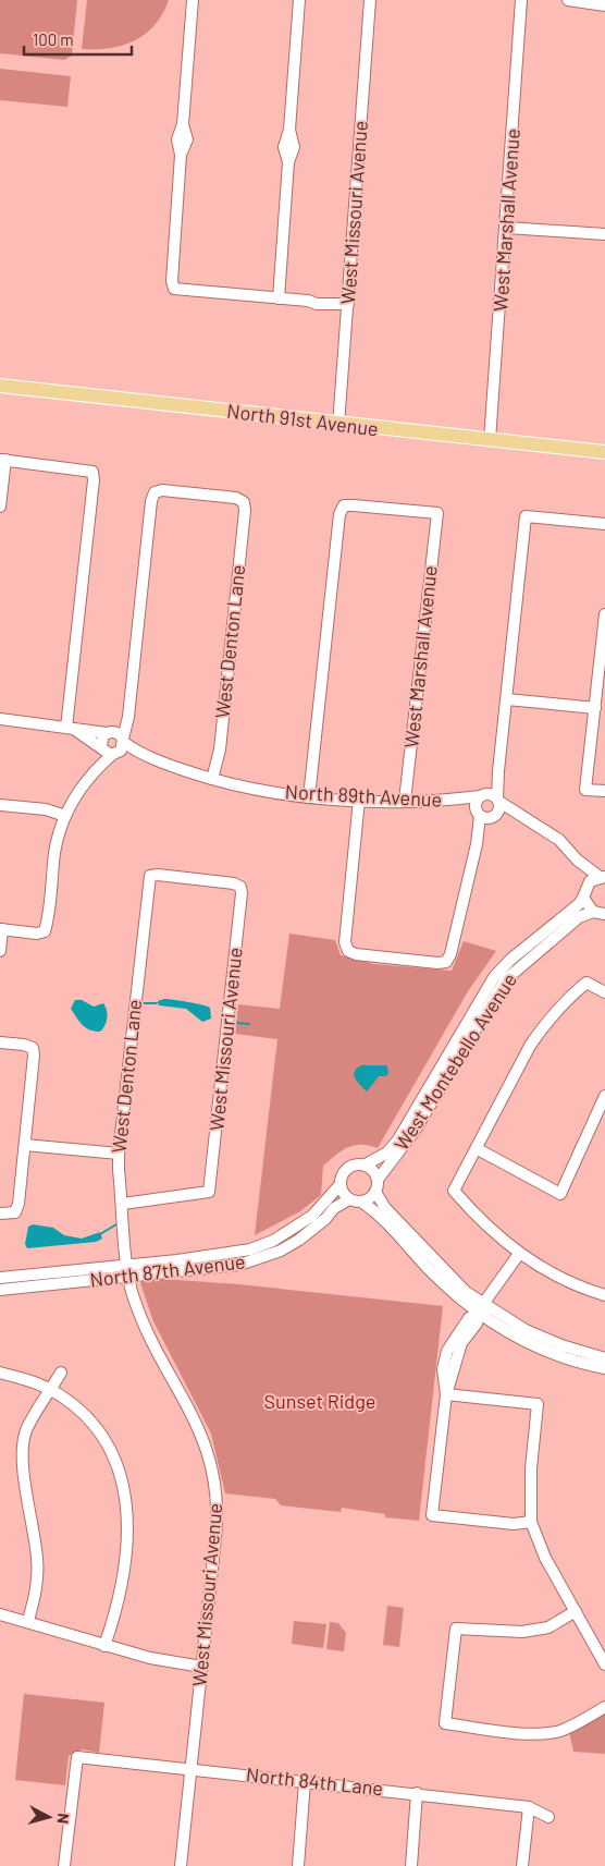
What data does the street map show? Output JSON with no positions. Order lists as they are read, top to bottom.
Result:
{
  "streets": {
    "main road": ["North 91st Avenue"],
    "street": [
      "West Missouri Avenue",
      "West Marshall Avenue",
      "West Denton Lane",
      "North 89th Avenue",
      "West Montebello Avenue",
      "North 87th Avenue",
      "North 84th Lane"
    ]
  },
  "crossings": [
    ["West Missouri Avenue", "North 91st Avenue"],
    ["West Missouri Avenue", "West Denton Lane"],
    ["West Missouri Avenue", "North 87th Avenue"],
    ["West Missouri Avenue", "North 84th Lane"],
    ["West Marshall Avenue", "North 91st Avenue"],
    ["West Marshall Avenue", "North 89th Avenue"],
    ["West Denton Lane", "North 89th Avenue"],
    ["West Denton Lane", "North 87th Avenue"],
    ["West Montebello Avenue", "North 87th Avenue"]
  ],
  "parks": ["Sunset Ridge"],
  "scale_bar": "100 m",
  "north": "right"
}
